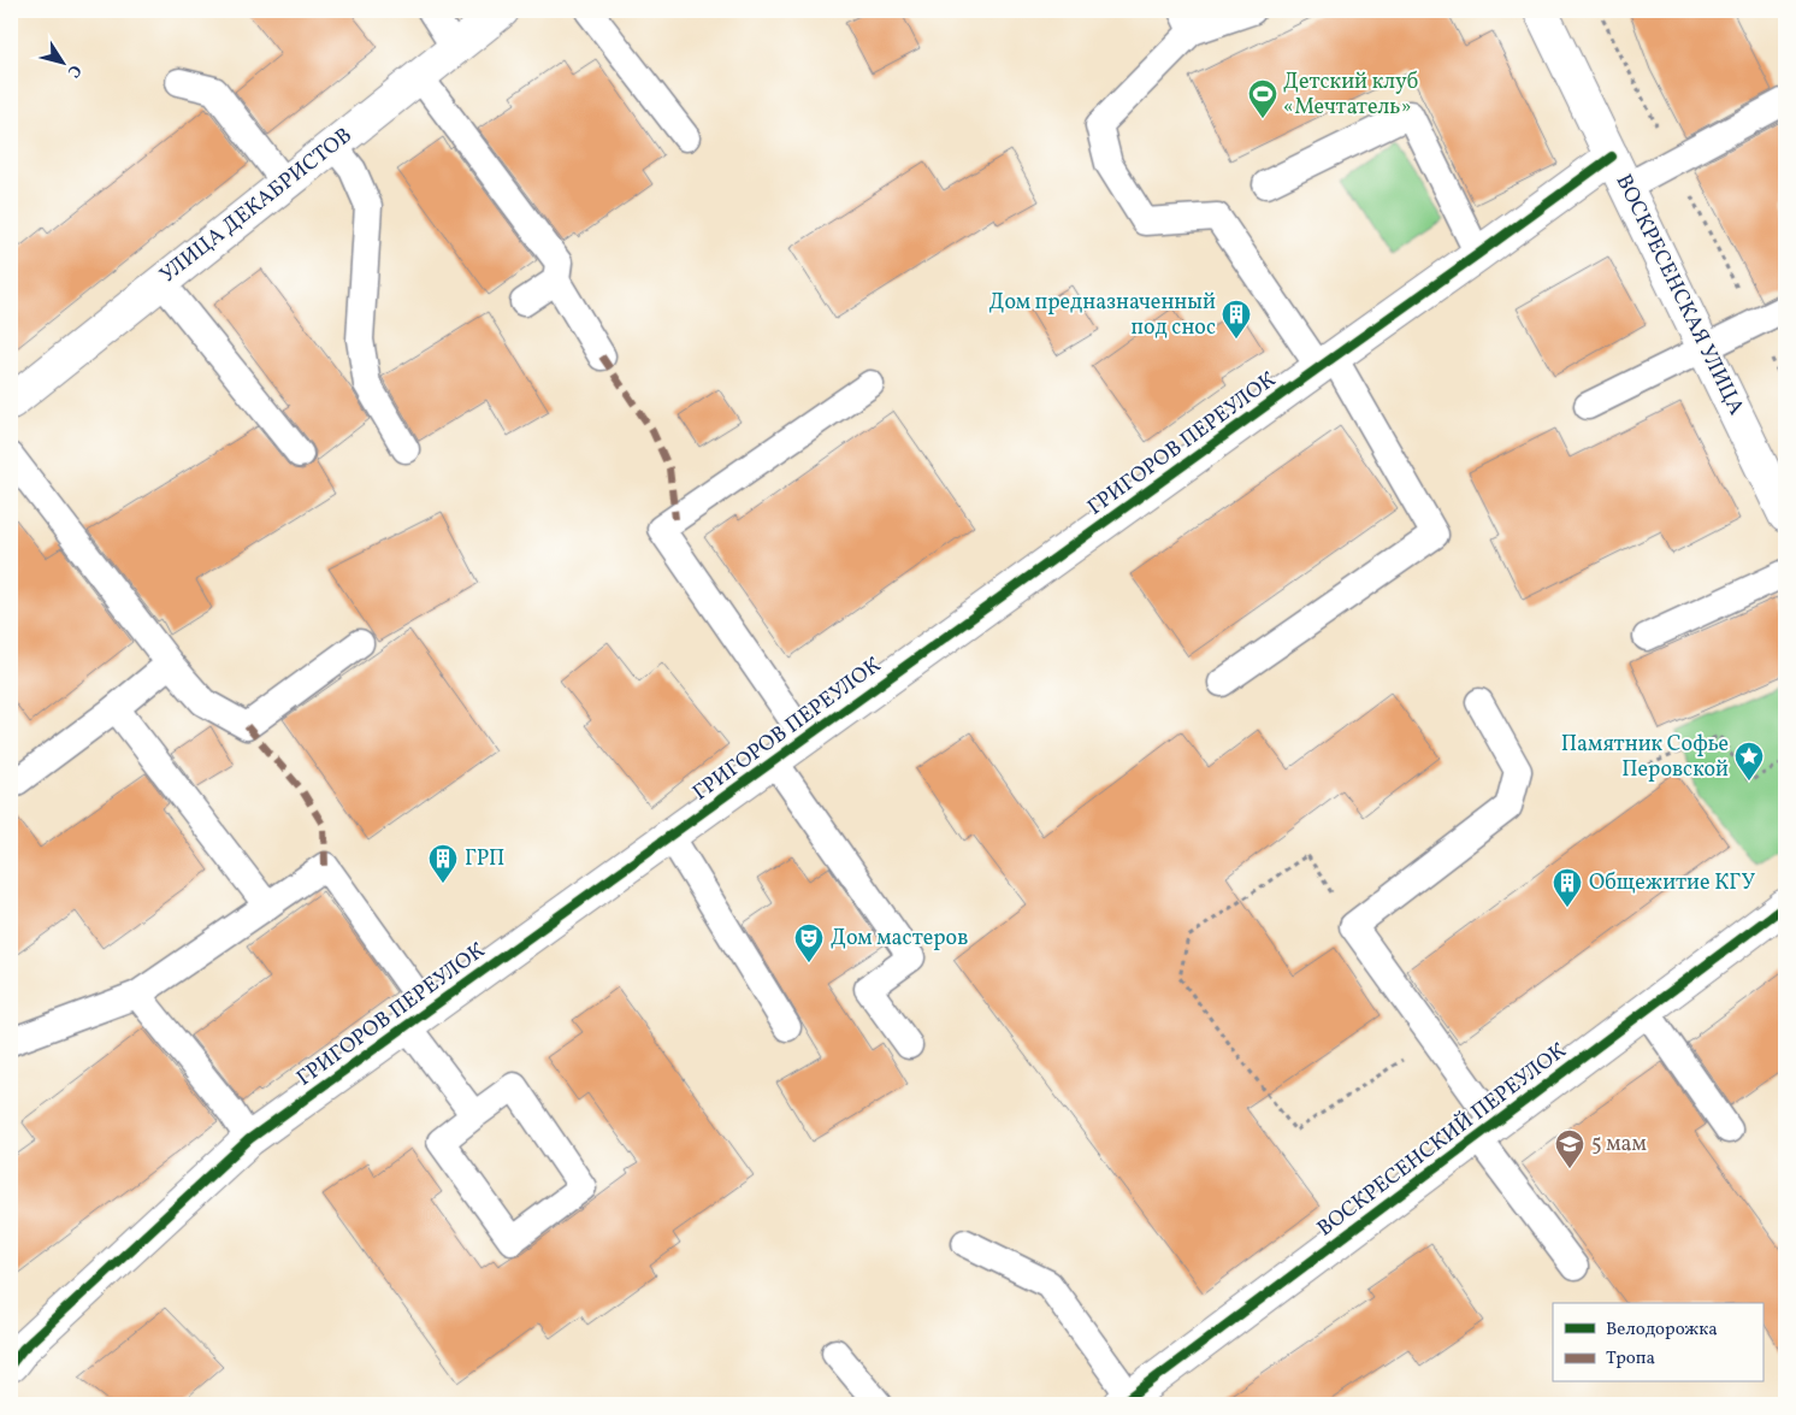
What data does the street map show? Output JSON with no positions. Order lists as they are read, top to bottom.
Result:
{
  "streets": {
    "street": [
      "УЛИЦА ДЕКАБРИСТОВ",
      "ВОСКРЕСЕНСКАЯ УЛИЦА",
      "ГРИГОРОВ ПЕРЕУЛОК",
      "ВОСКРЕСЕНСКИЙ ПЕРЕУЛОК"
    ]
  },
  "crossings": [
    ["ВОСКРЕСЕНСКАЯ УЛИЦА", "ГРИГОРОВ ПЕРЕУЛОК"]
  ],
  "places": {
    "sports": ["Детский клуб «Мечтатель»"],
    "building": ["Дом предназначенный под снос", "ГРП", "Общежитие КГУ"],
    "place": ["Памятник Софье Перовской"],
    "theatre": ["Дом мастеров"],
    "school or university": ["5 мам"]
  },
  "legend": ["Велодорожка", "Тропа"],
  "north": "bottom right"
}
